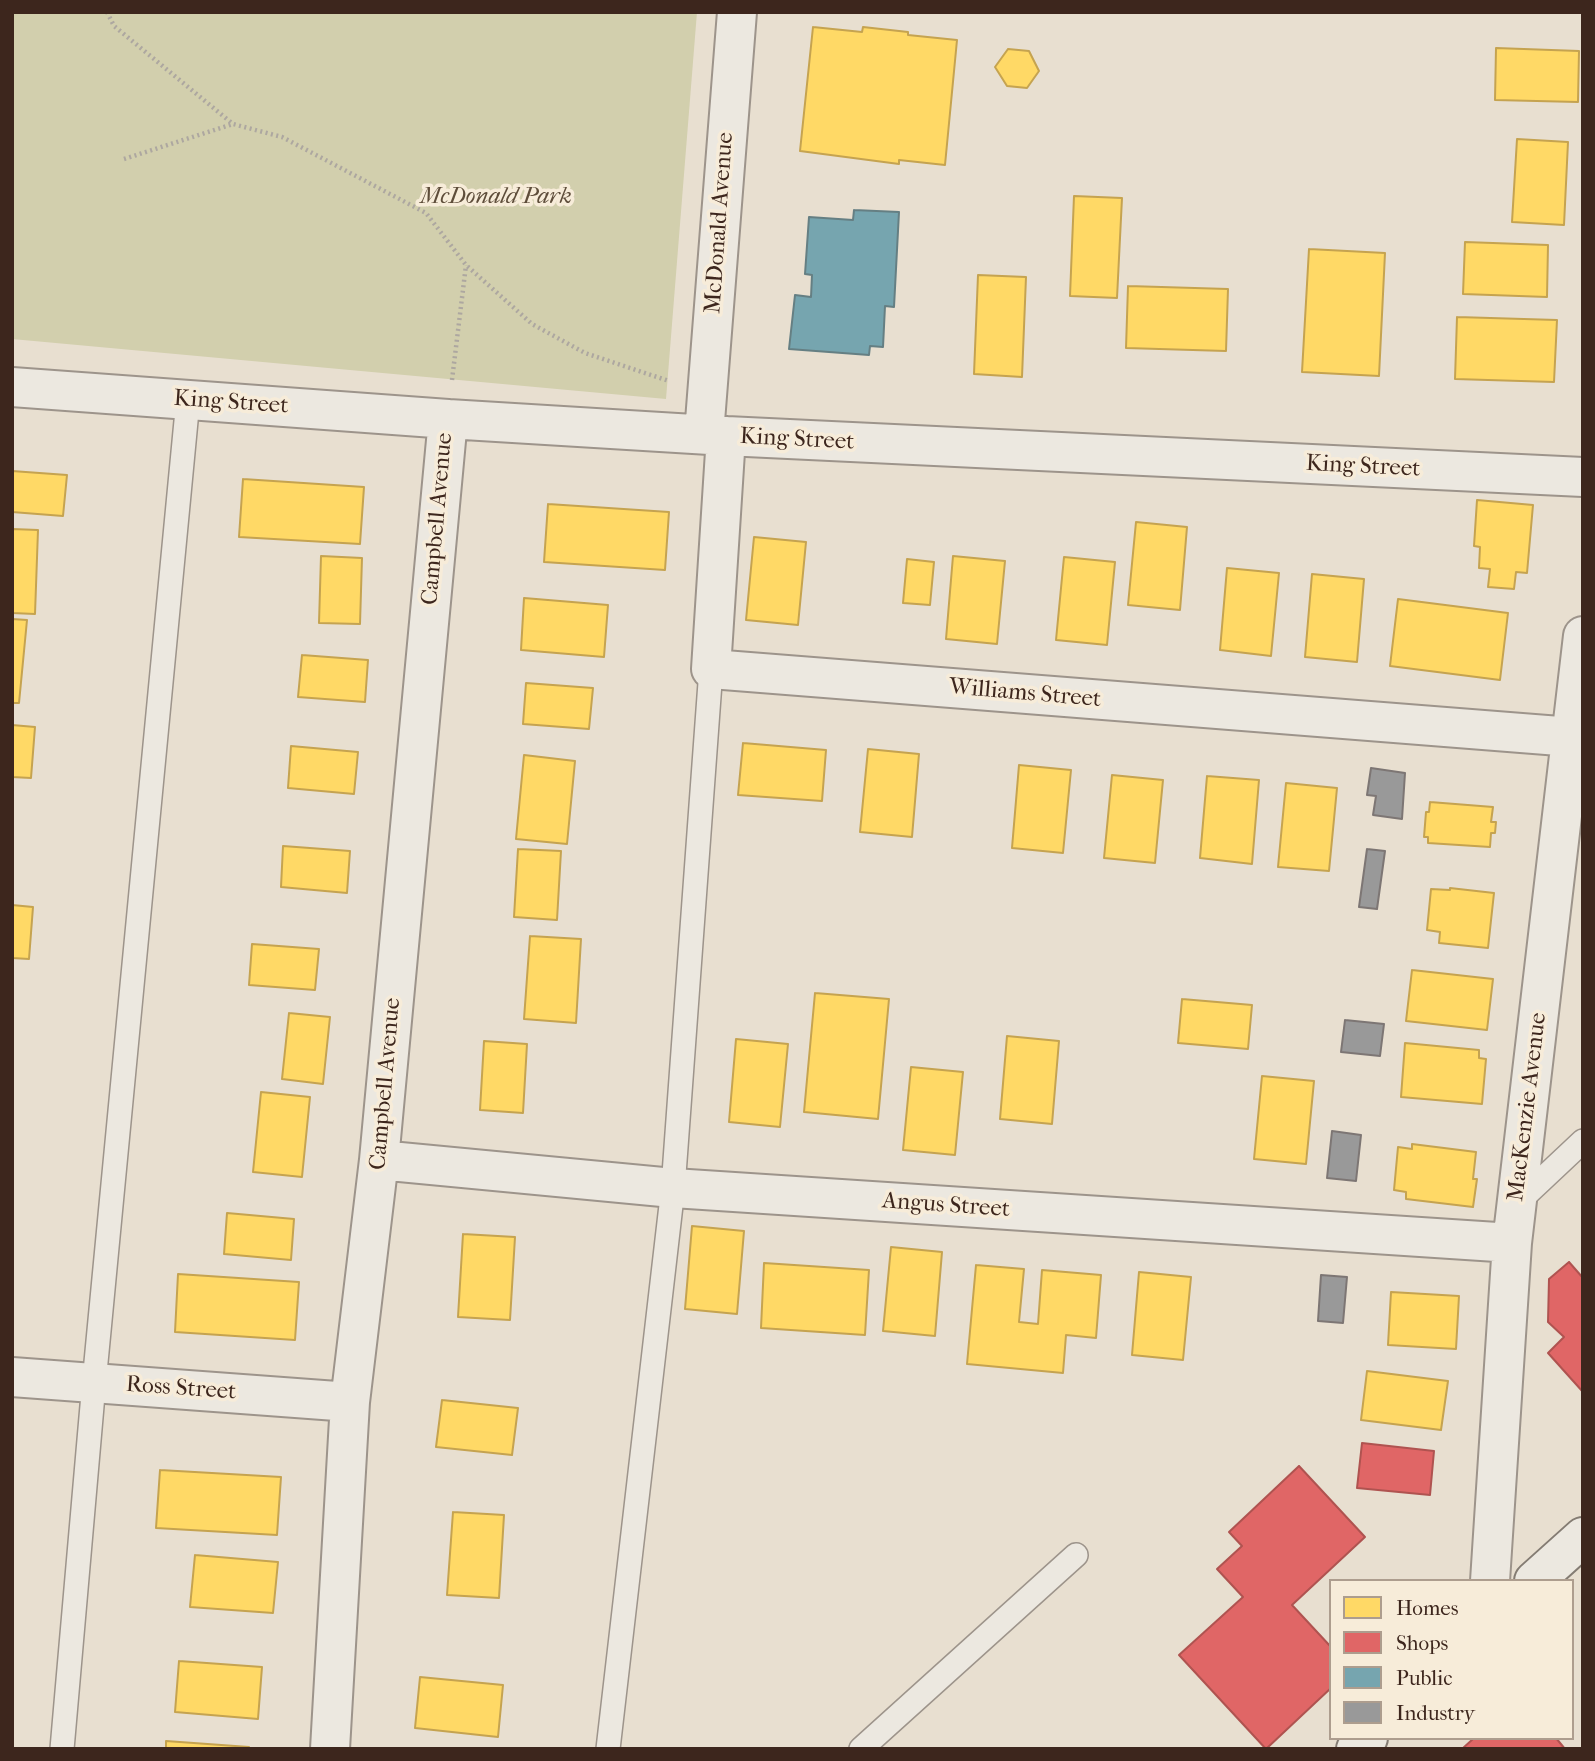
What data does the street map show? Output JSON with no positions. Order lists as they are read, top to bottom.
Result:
{
  "streets": {
    "street": [
      "McDonald Avenue",
      "King Street",
      "Campbell Avenue",
      "Williams Street",
      "MacKenzie Avenue",
      "Angus Street",
      "Ross Street"
    ]
  },
  "crossings": [
    ["McDonald Avenue", "King Street"],
    ["King Street", "Campbell Avenue"],
    ["Campbell Avenue", "Angus Street"],
    ["Campbell Avenue", "Ross Street"],
    ["Williams Street", "MacKenzie Avenue"],
    ["MacKenzie Avenue", "Angus Street"]
  ],
  "parks": ["McDonald Park"],
  "legend": [
    "Homes",
    "Shops",
    "Public",
    "Industry"
  ]
}
